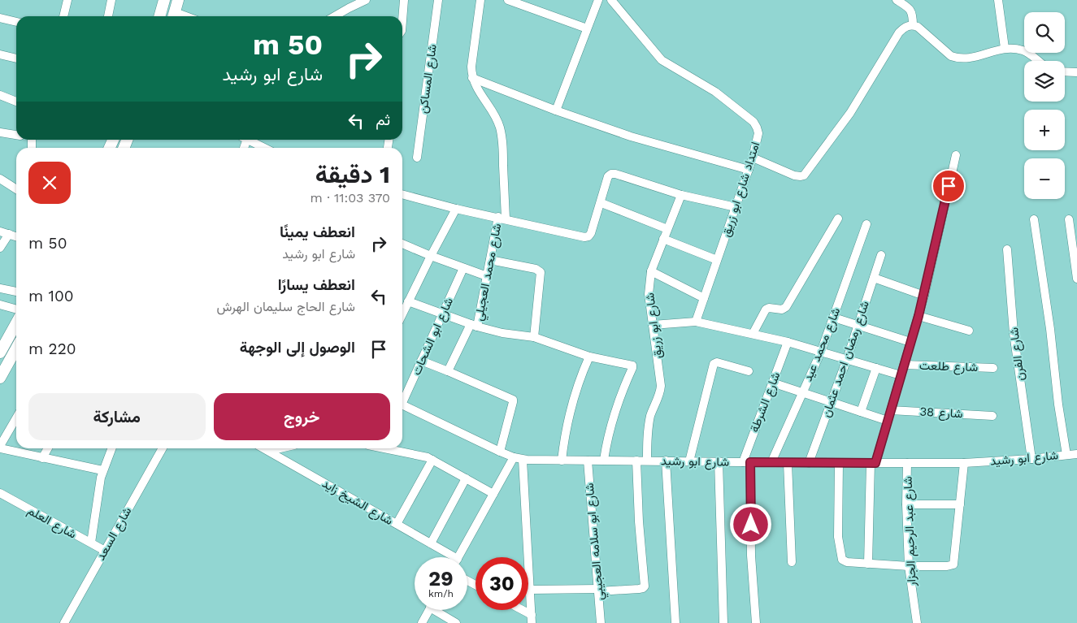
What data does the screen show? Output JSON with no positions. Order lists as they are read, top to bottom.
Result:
{
  "streets": {
    "street": [
      "شارع المساكن",
      "امتداد شارع ابو زريق",
      "شارع محمد العجيلي",
      "شارع ابو زريق",
      "شارع ابو الشحات",
      "شارع محمد عيد",
      "شارع الفرن",
      "شارع رمضان احمد عثمان",
      "شارع طلعت",
      "شارع الشرطة",
      "شارع 38",
      "شارع ابو رشيد",
      "شارع الشيخ زايد",
      "شارع العلم",
      "شارع عبد الرحيم الجزار",
      "شارع السعد",
      "شارع ابو سلامه العجيبي"
    ]
  },
  "crossings": [
    ["شارع ابو زريق", "شارع ابو رشيد"],
    ["شارع محمد عيد", "شارع ابو رشيد"],
    ["شارع الفرن", "شارع ابو رشيد"],
    ["شارع رمضان احمد عثمان", "شارع ابو رشيد"],
    ["شارع الشرطة", "شارع ابو رشيد"],
    ["شارع ابو رشيد", "شارع عبد الرحيم الجزار"],
    ["شارع ابو رشيد", "شارع ابو سلامه العجيبي"],
    ["شارع العلم", "شارع السعد"]
  ],
  "page": {
    "map_buttons": ["+", "−"],
    "turn": ["50 m", "شارع ابو رشيد"],
    "then": "ثم",
    "heading": ["1 دقيقة", "370 m · 11:03"],
    "list": [
      {
        "name": "انعطف يمينًا",
        "note": "شارع ابو رشيد",
        "value": "50 m"
      },
      {
        "name": "انعطف يسارًا",
        "note": "شارع الحاج سليمان الهرش",
        "value": "100 m"
      },
      {
        "name": "الوصول إلى الوجهة",
        "value": "220 m"
      }
    ],
    "buttons": ["خروج", "مشاركة"],
    "speed": "29 km/h",
    "limit": "30"
  }
}
